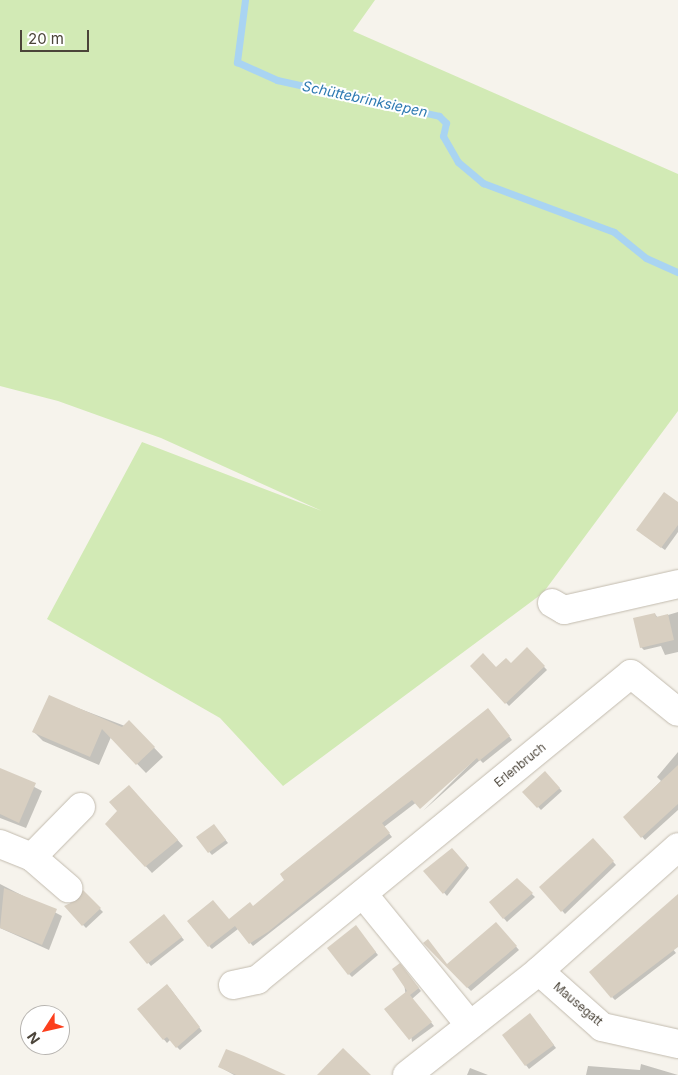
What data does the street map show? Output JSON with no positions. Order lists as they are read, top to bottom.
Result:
{
  "streets": {
    "street": ["Erlenbruch", "Mausegatt"]
  },
  "water": ["Schüttebrinksiepen"],
  "scale_bar": "20 m",
  "north": "bottom left"
}
